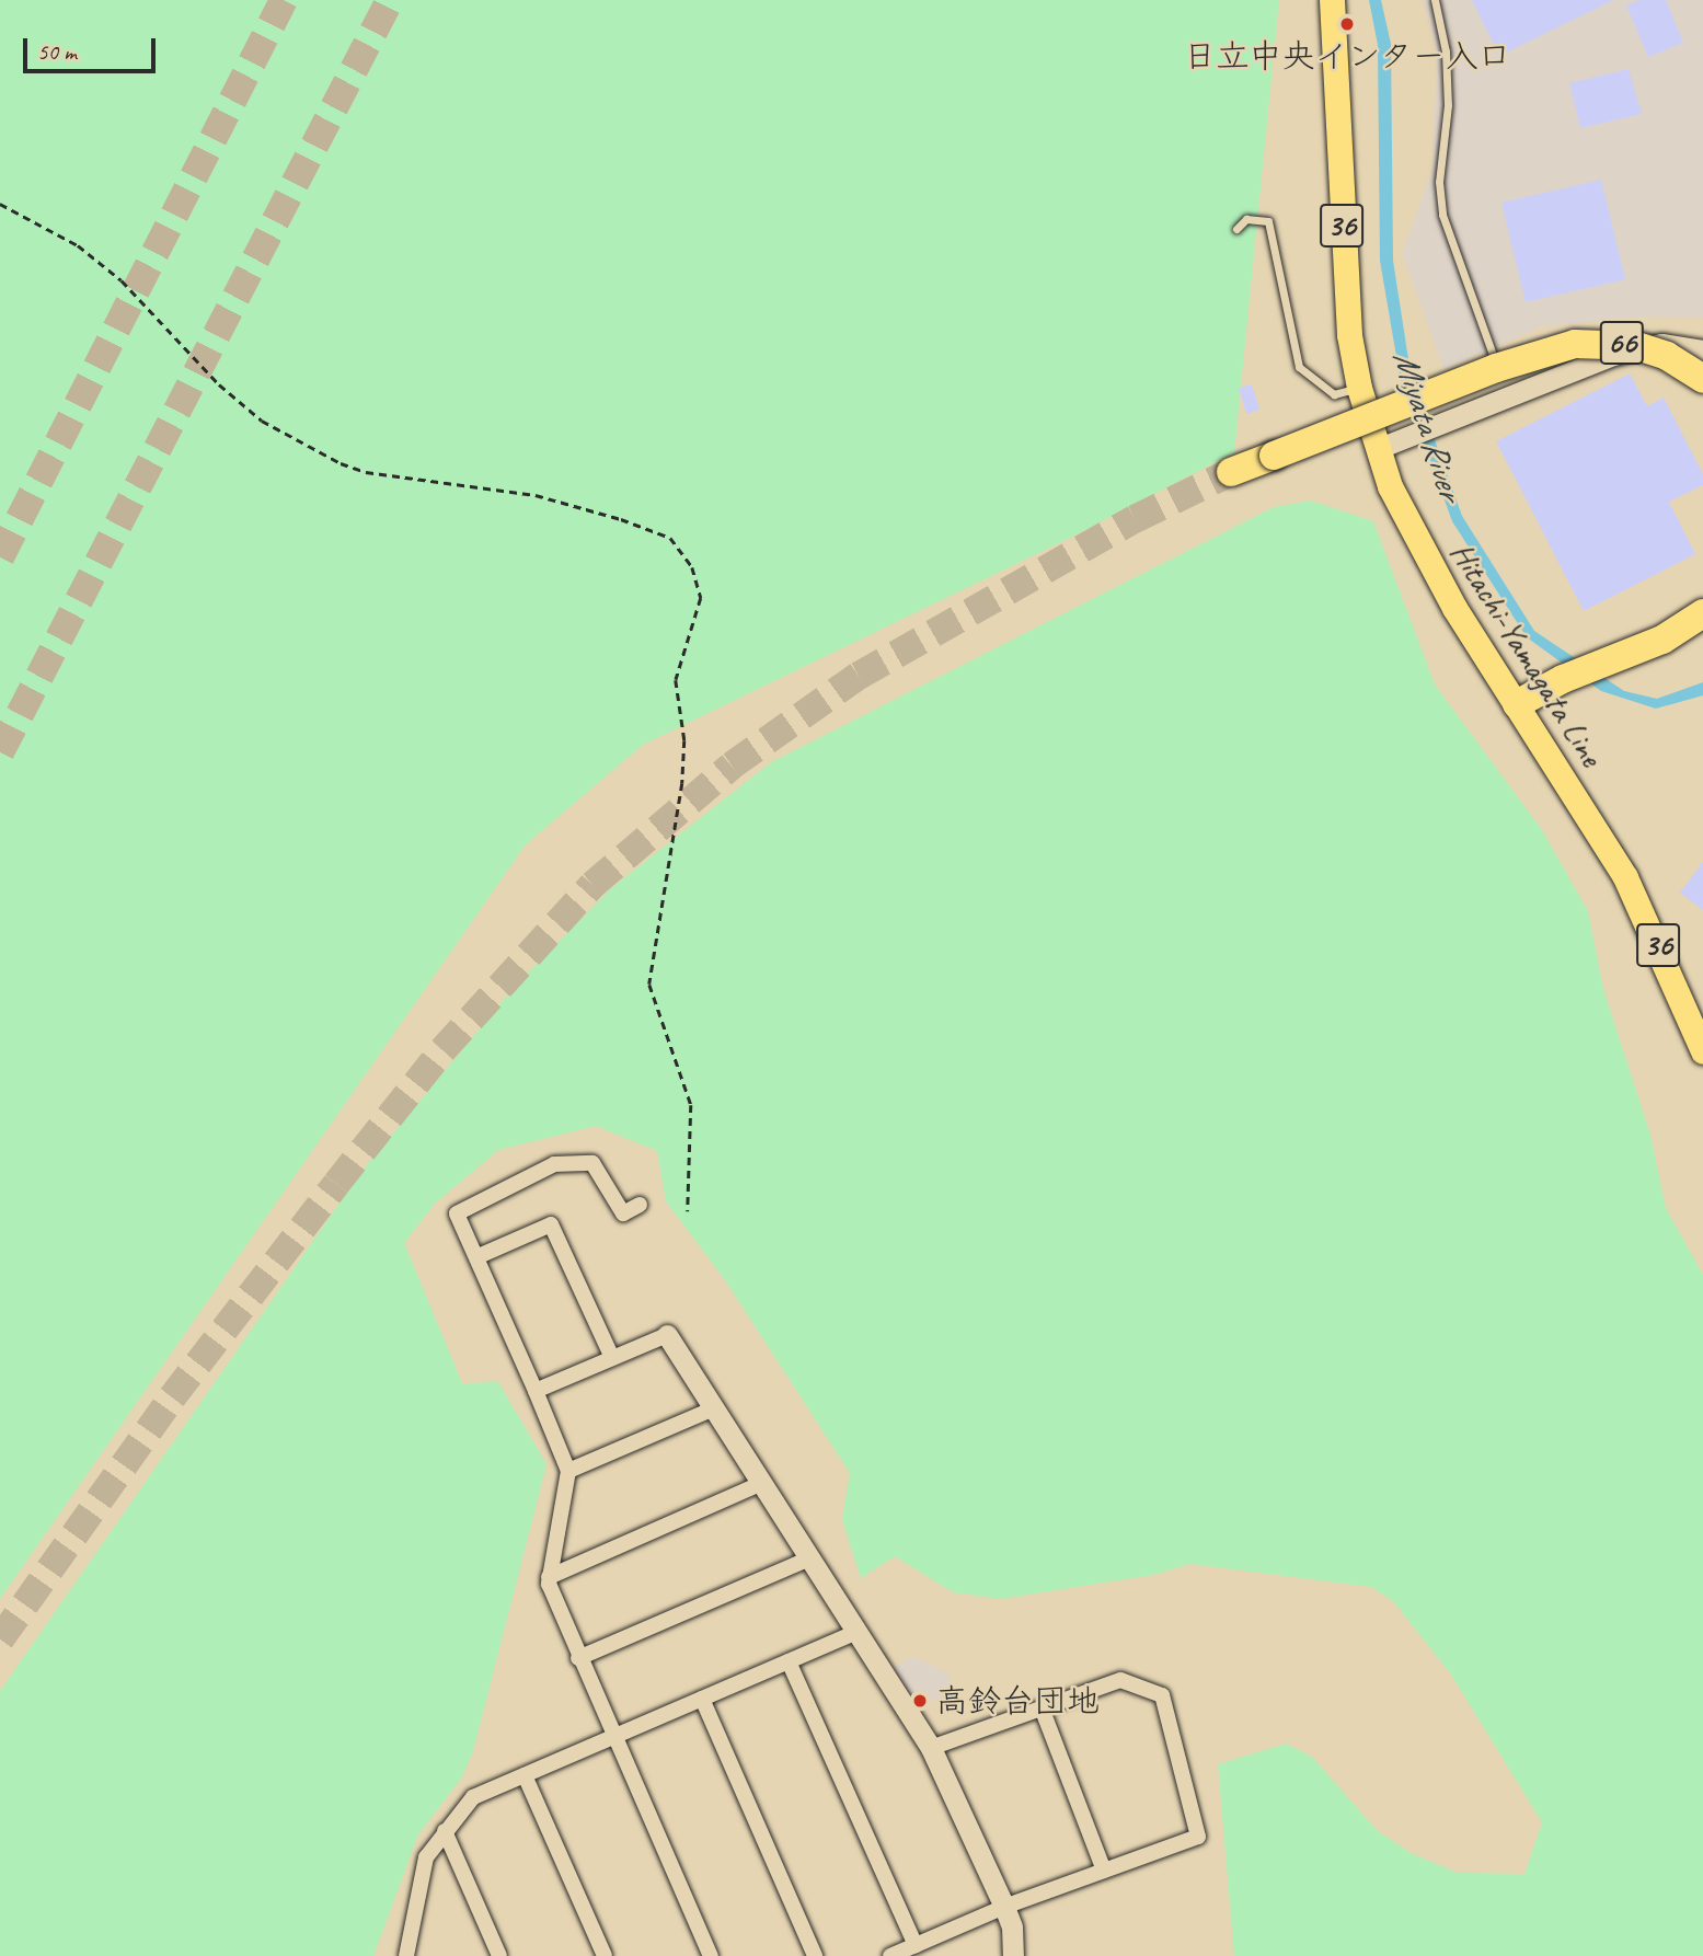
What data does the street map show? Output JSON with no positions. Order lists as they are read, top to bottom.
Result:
{
  "streets": {
    "highway": ["66"],
    "main road": ["36", "Hitachi-Yamagata Line"]
  },
  "water": ["Miyata River"],
  "places": ["日立中央インター入口", "高鈴台団地"],
  "scale_bar": "50 m"
}
